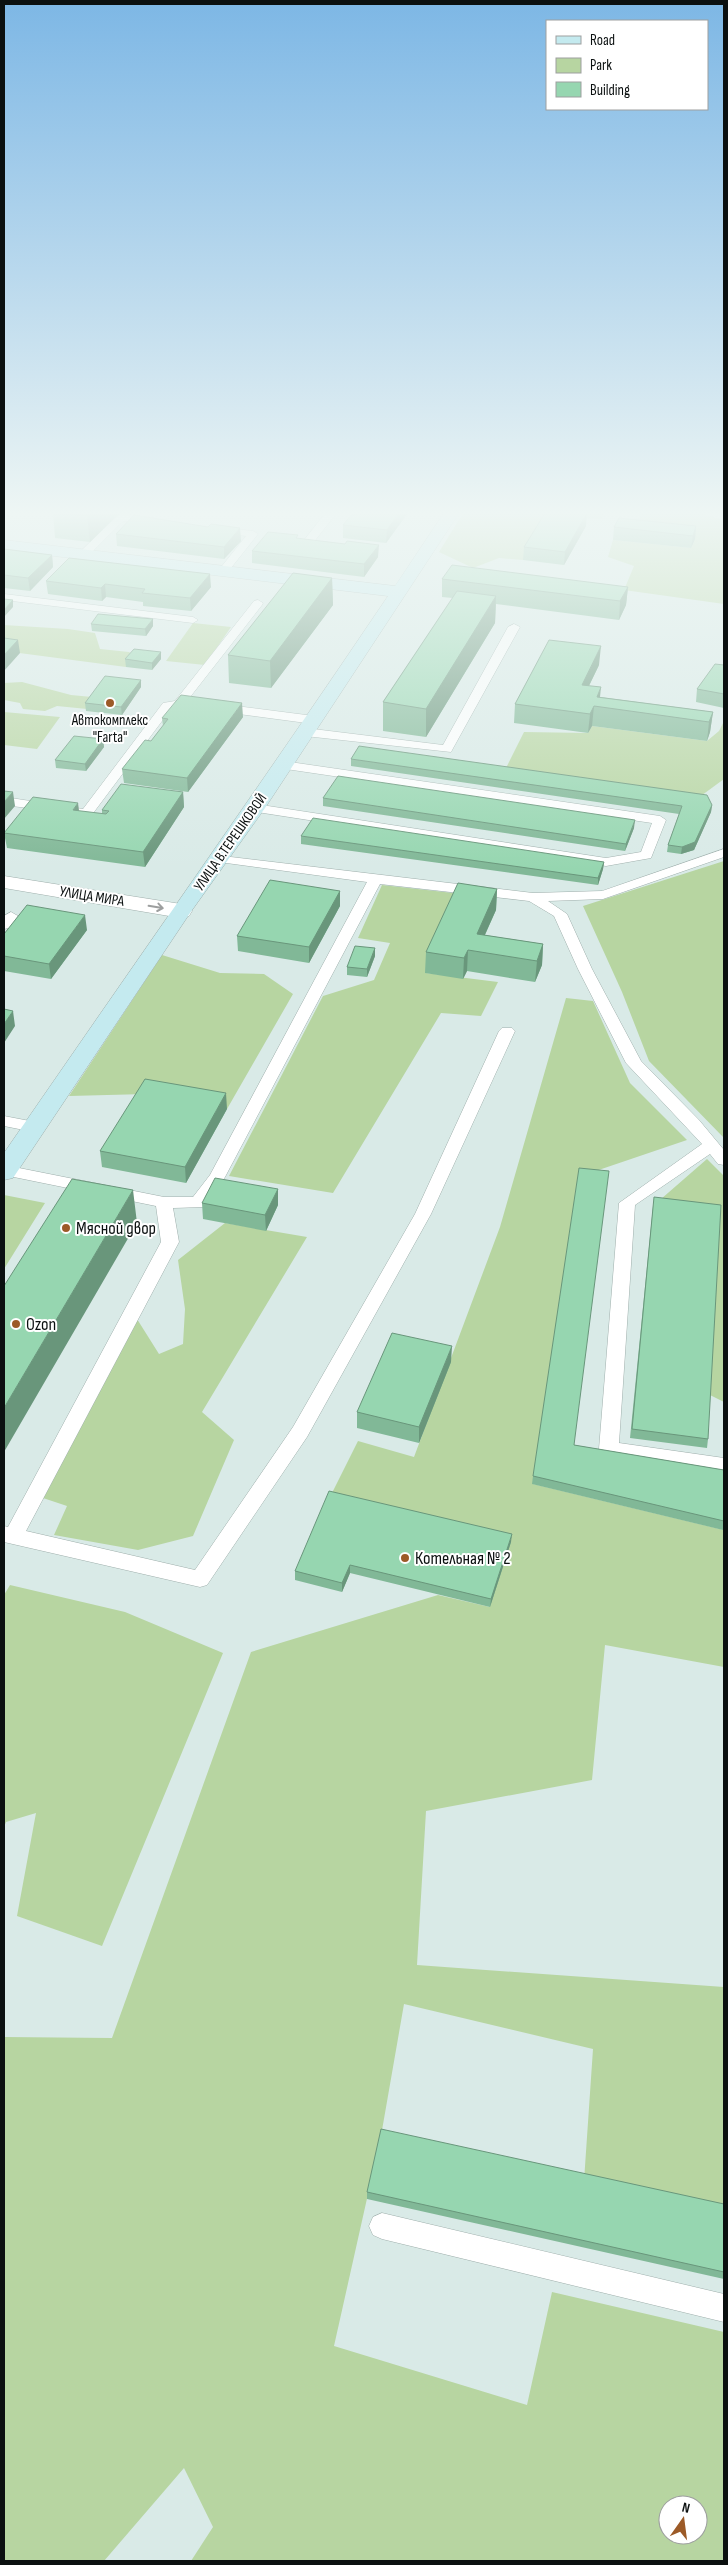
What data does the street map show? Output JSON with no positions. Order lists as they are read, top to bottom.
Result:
{
  "streets": {
    "main road": ["УЛИЦА В.ТЕРЕШКОВОЙ"],
    "street": ["УЛИЦА МИРА"]
  },
  "crossings": [
    ["УЛИЦА В.ТЕРЕШКОВОЙ", "УЛИЦА МИРА"]
  ],
  "one_way": ["УЛИЦА МИРА"],
  "places": [
    "Автокомплекс \"Farta\"",
    "Мясной двор",
    "Ozon",
    "Котельная № 2"
  ],
  "legend": ["Road", "Park", "Building"],
  "north": "top"
}
